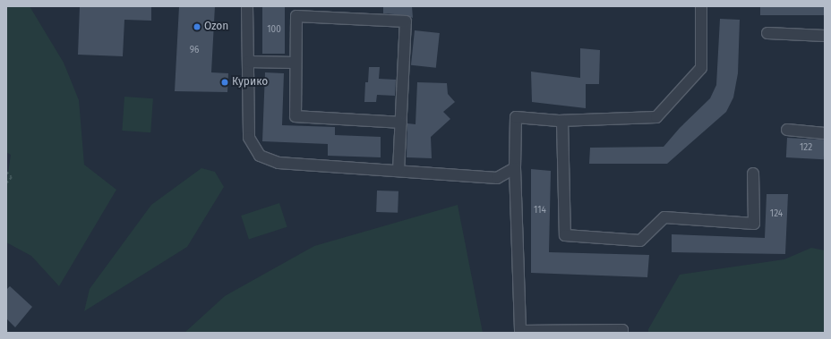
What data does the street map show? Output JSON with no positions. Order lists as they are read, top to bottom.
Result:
{
  "places": ["Ozon", "Курико"],
  "house_numbers": [
    "100",
    "96",
    "122",
    "114",
    "124"
  ]
}
